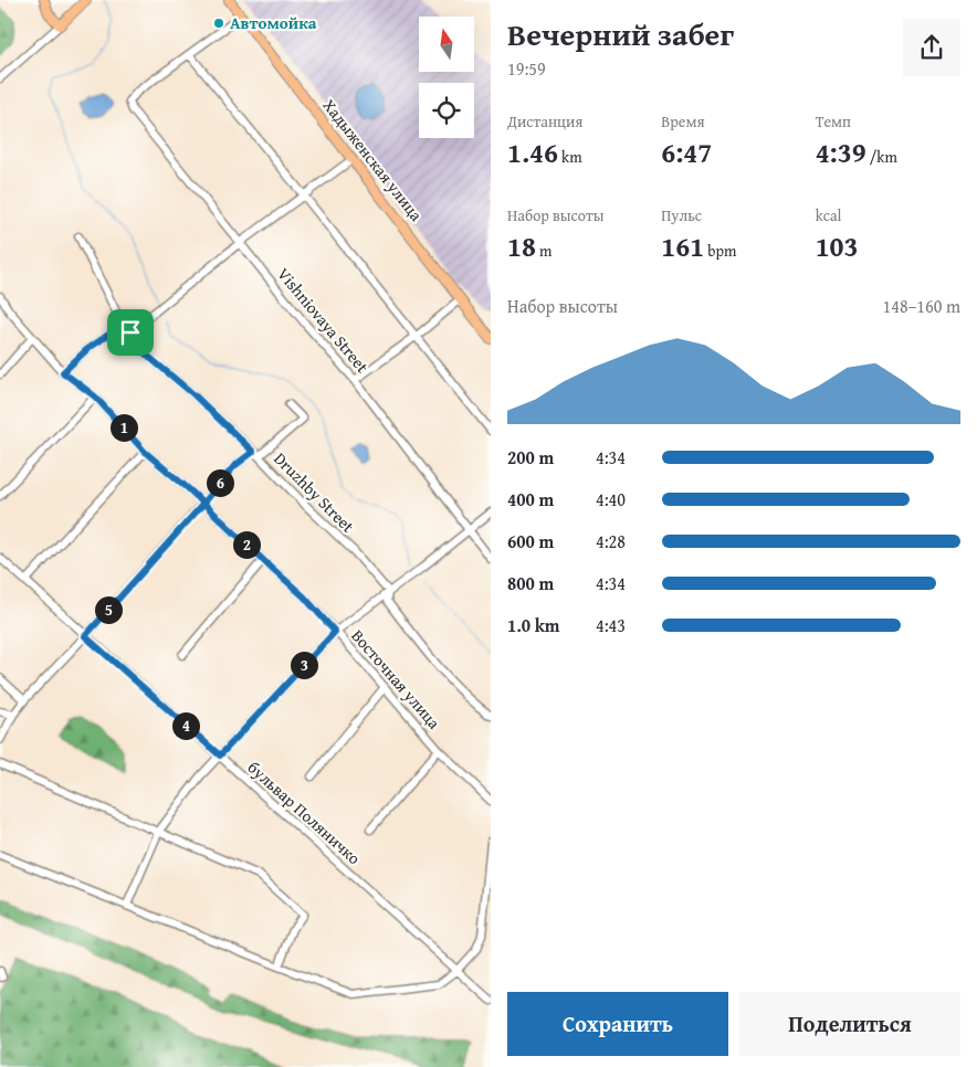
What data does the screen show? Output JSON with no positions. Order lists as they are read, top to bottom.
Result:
{
  "streets": {
    "main road": ["Хадыженская улица"],
    "street": [
      "Vishniovaya Street",
      "Druzhby Street",
      "Восточная улица",
      "бульвар Поляничко"
    ]
  },
  "places": ["Автомойка"],
  "north": "top",
  "page": {
    "heading": ["Вечерний забег", "19:59"],
    "stats": [
      ["Дистанция", "1.46 km"],
      ["Время", "6:47"],
      ["Темп", "4:39 /km"],
      ["Набор высоты", "18 m"],
      ["Пульс", "161 bpm"],
      ["kcal", "103"]
    ],
    "chart": ["Набор высоты", "148–160 m"],
    "pins": [
      "1",
      "6",
      "2",
      "5",
      "3",
      "4"
    ],
    "list": [
      {
        "name": "200 m",
        "note": "4:34"
      },
      {
        "name": "400 m",
        "note": "4:40"
      },
      {
        "name": "600 m",
        "note": "4:28"
      },
      {
        "name": "800 m",
        "note": "4:34"
      },
      {
        "name": "1.0 km",
        "note": "4:43"
      }
    ],
    "buttons": ["Сохранить", "Поделиться"]
  }
}
